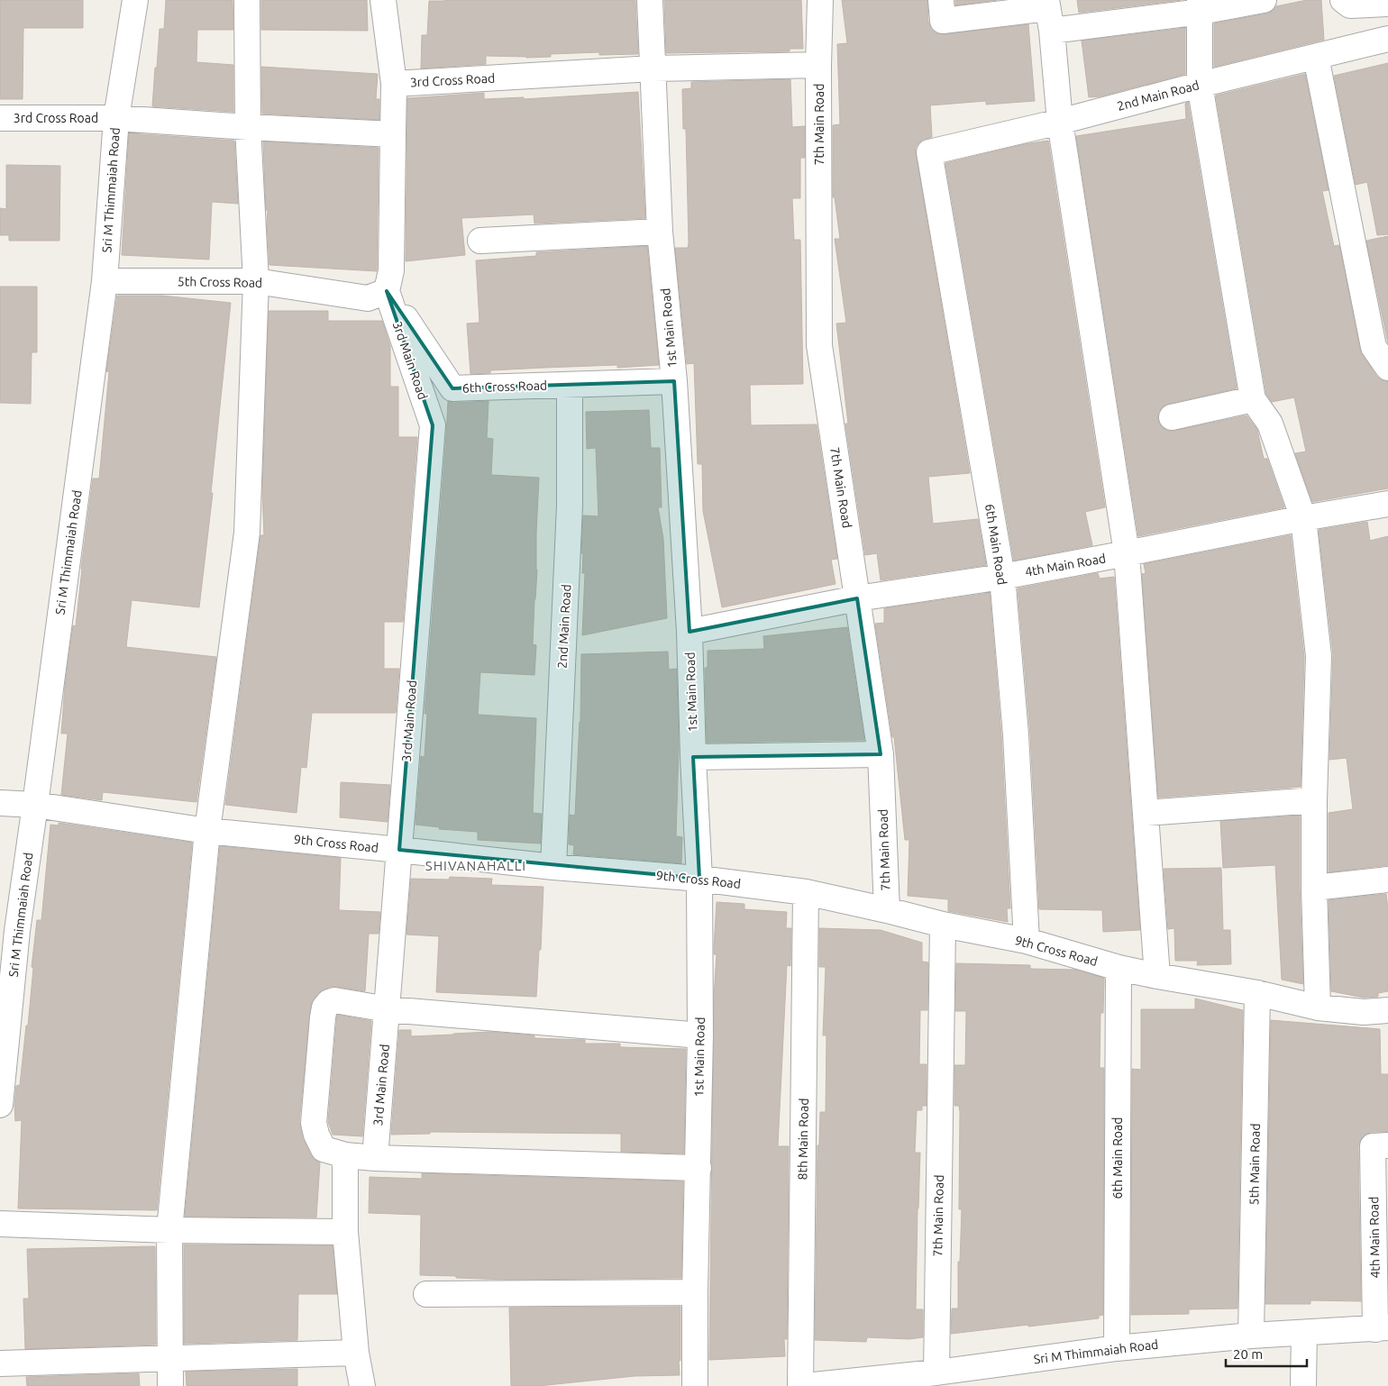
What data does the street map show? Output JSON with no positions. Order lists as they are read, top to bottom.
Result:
{
  "streets": {
    "street": [
      "3rd Cross Road",
      "2nd Main Road",
      "7th Main Road",
      "Sri M Thimmaiah Road",
      "5th Cross Road",
      "1st Main Road",
      "3rd Main Road",
      "6th Cross Road",
      "6th Main Road",
      "4th Main Road",
      "9th Cross Road",
      "8th Main Road",
      "5th Main Road"
    ]
  },
  "crossings": [
    ["3rd Cross Road", "7th Main Road"],
    ["3rd Cross Road", "Sri M Thimmaiah Road"],
    ["3rd Cross Road", "1st Main Road"],
    ["2nd Main Road", "6th Cross Road"],
    ["2nd Main Road", "6th Main Road"],
    ["2nd Main Road", "9th Cross Road"],
    ["7th Main Road", "Sri M Thimmaiah Road"],
    ["7th Main Road", "4th Main Road"],
    ["7th Main Road", "9th Cross Road"],
    ["Sri M Thimmaiah Road", "5th Cross Road"],
    ["Sri M Thimmaiah Road", "6th Main Road"],
    ["Sri M Thimmaiah Road", "4th Main Road"],
    ["Sri M Thimmaiah Road", "9th Cross Road"],
    ["Sri M Thimmaiah Road", "5th Main Road"],
    ["5th Cross Road", "3rd Main Road"],
    ["5th Cross Road", "6th Cross Road"],
    ["1st Main Road", "6th Cross Road"],
    ["1st Main Road", "4th Main Road"],
    ["1st Main Road", "9th Cross Road"],
    ["3rd Main Road", "6th Cross Road"],
    ["3rd Main Road", "9th Cross Road"],
    ["6th Main Road", "4th Main Road"],
    ["6th Main Road", "9th Cross Road"],
    ["9th Cross Road", "8th Main Road"],
    ["9th Cross Road", "5th Main Road"]
  ],
  "districts": ["SHIVANAHALLI"],
  "scale_bar": "20 m"
}
